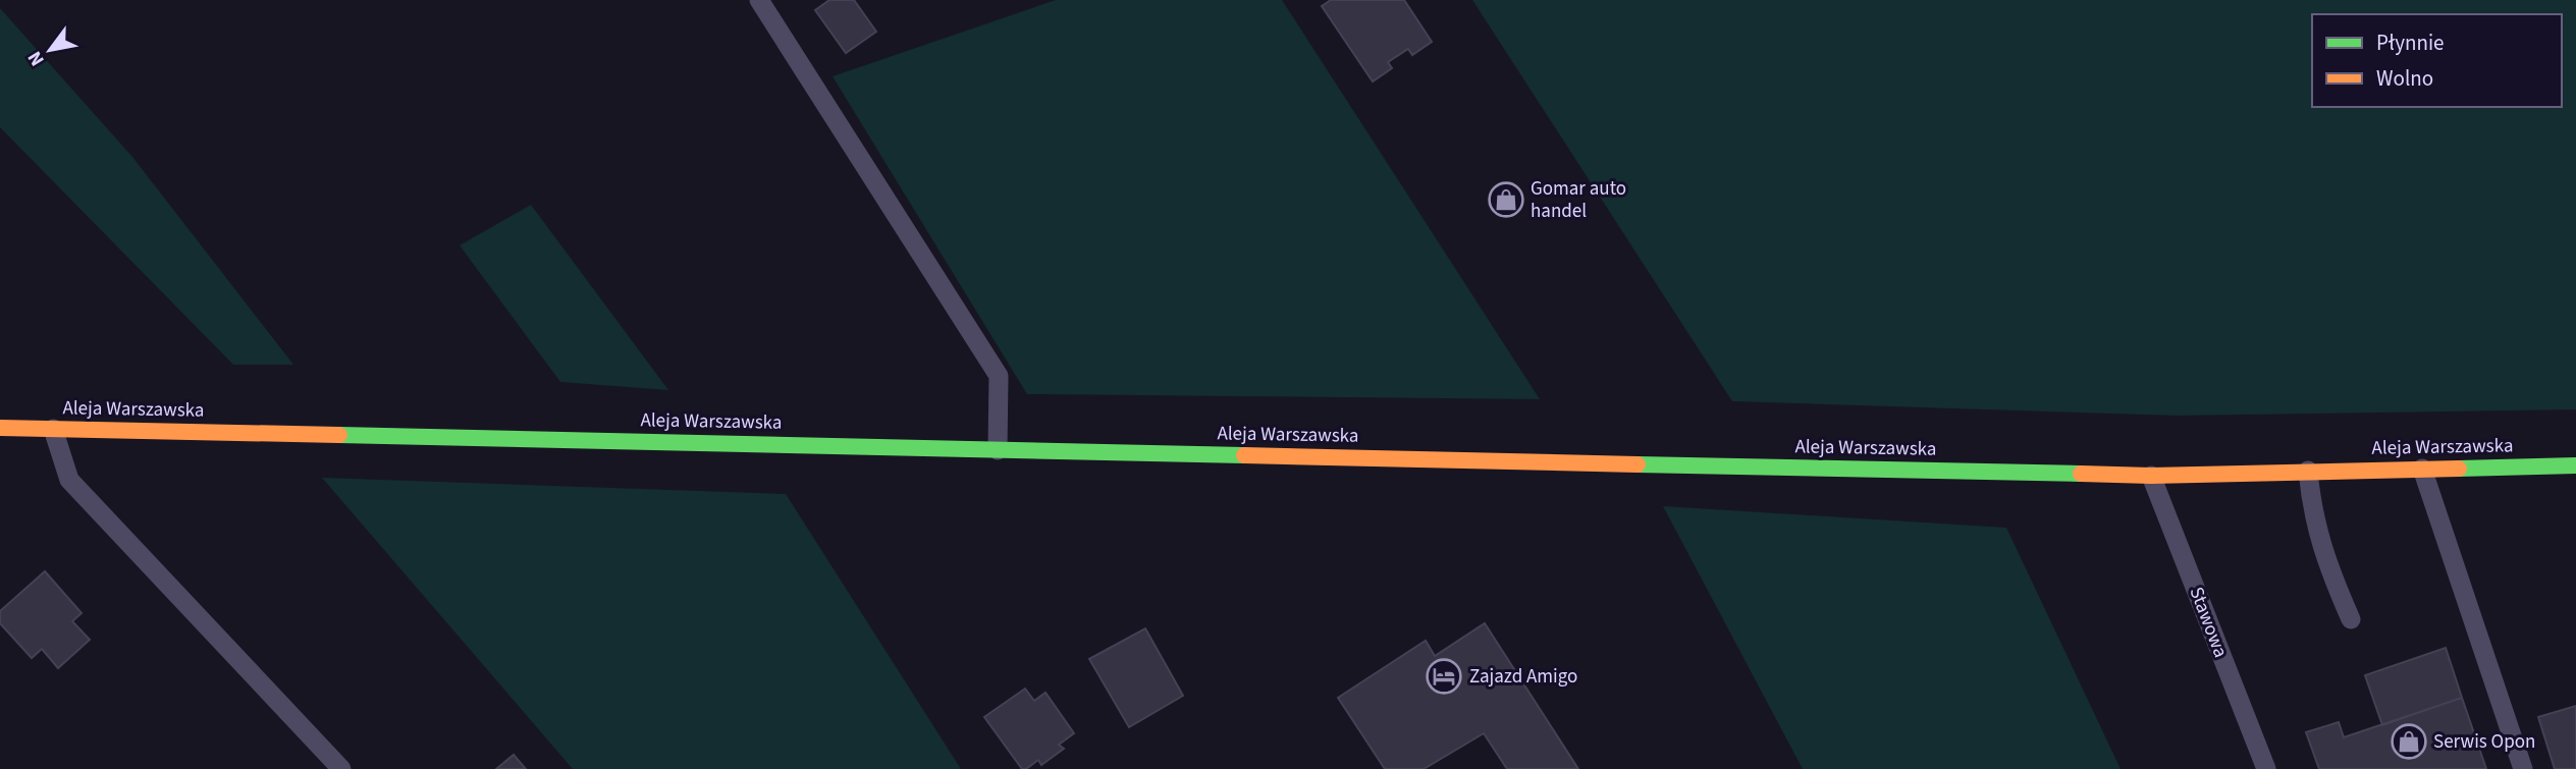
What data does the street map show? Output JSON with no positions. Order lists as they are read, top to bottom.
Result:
{
  "streets": {
    "street": ["Aleja Warszawska"],
    "lane": ["Stawowa"]
  },
  "crossings": [
    ["Aleja Warszawska", "Stawowa"]
  ],
  "places": {
    "shop": ["Gomar auto handel", "Serwis Opon"],
    "hotel": ["Zajazd Amigo"]
  },
  "legend": ["Płynnie", "Wolno"],
  "north": "bottom left"
}
